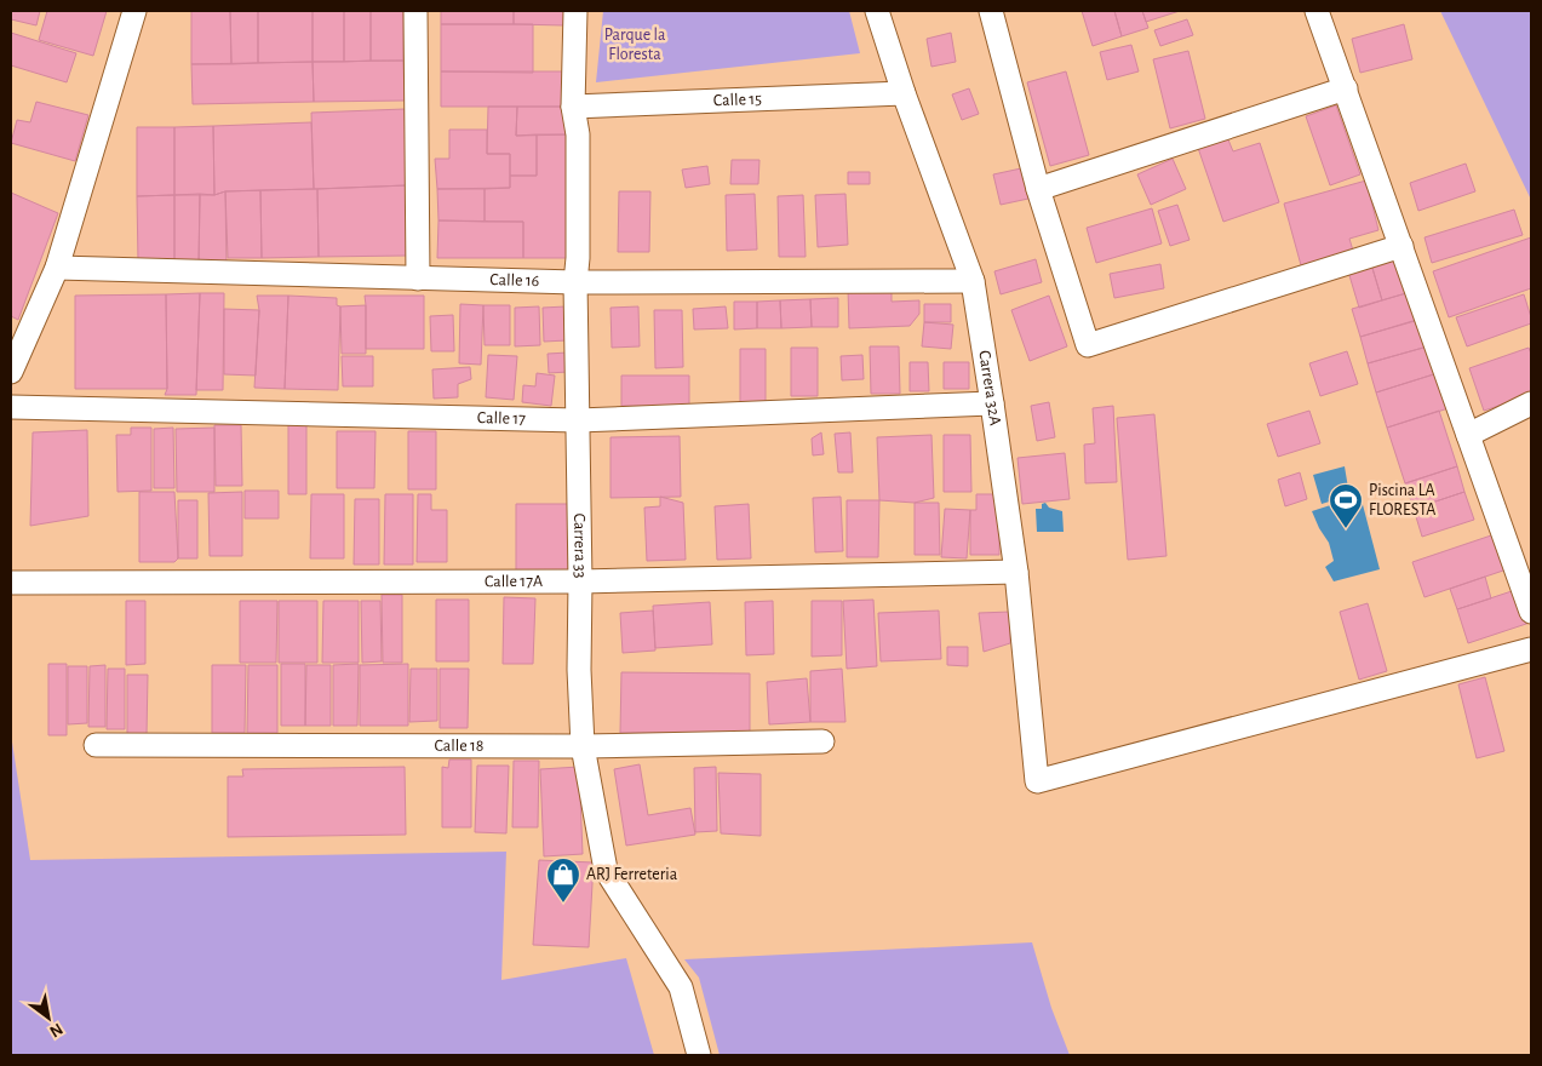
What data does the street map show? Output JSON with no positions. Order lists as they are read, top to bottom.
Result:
{
  "streets": {
    "street": [
      "Calle 15",
      "Calle 16",
      "Carrera 32A",
      "Calle 17",
      "Carrera 33",
      "Calle 17A",
      "Calle 18"
    ]
  },
  "crossings": [
    ["Calle 15", "Carrera 32A"],
    ["Calle 15", "Carrera 33"],
    ["Calle 16", "Carrera 32A"],
    ["Calle 16", "Carrera 33"],
    ["Carrera 32A", "Calle 17"],
    ["Carrera 32A", "Calle 17A"],
    ["Calle 17", "Carrera 33"],
    ["Carrera 33", "Calle 17A"],
    ["Carrera 33", "Calle 18"]
  ],
  "parks": ["Parque la Floresta"],
  "places": {
    "sports": ["Piscina LA FLORESTA"],
    "shop": ["ARJ Ferreteria"]
  },
  "north": "bottom right"
}
